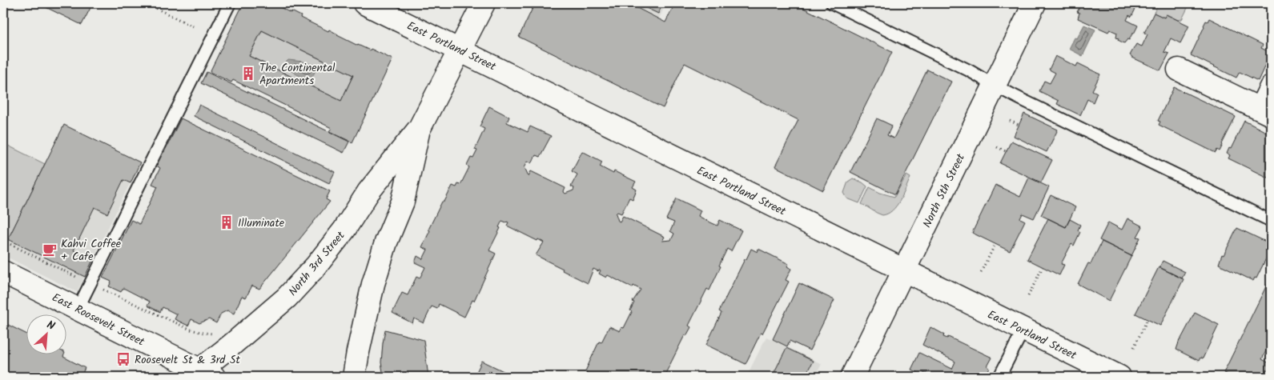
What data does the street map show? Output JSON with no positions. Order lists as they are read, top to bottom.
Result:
{
  "streets": {
    "street": [
      "East Portland Street",
      "North 5th Street",
      "North 3rd Street",
      "East Roosevelt Street"
    ]
  },
  "crossings": [
    ["East Portland Street", "North 5th Street"],
    ["East Portland Street", "North 3rd Street"],
    ["North 3rd Street", "East Roosevelt Street"]
  ],
  "places": {
    "building": ["The Continental Apartments", "Illuminate"],
    "cafe": ["Kahvi Coffee + Cafe"],
    "bus stop": ["Roosevelt St & 3rd St"]
  },
  "north": "top right"
}
